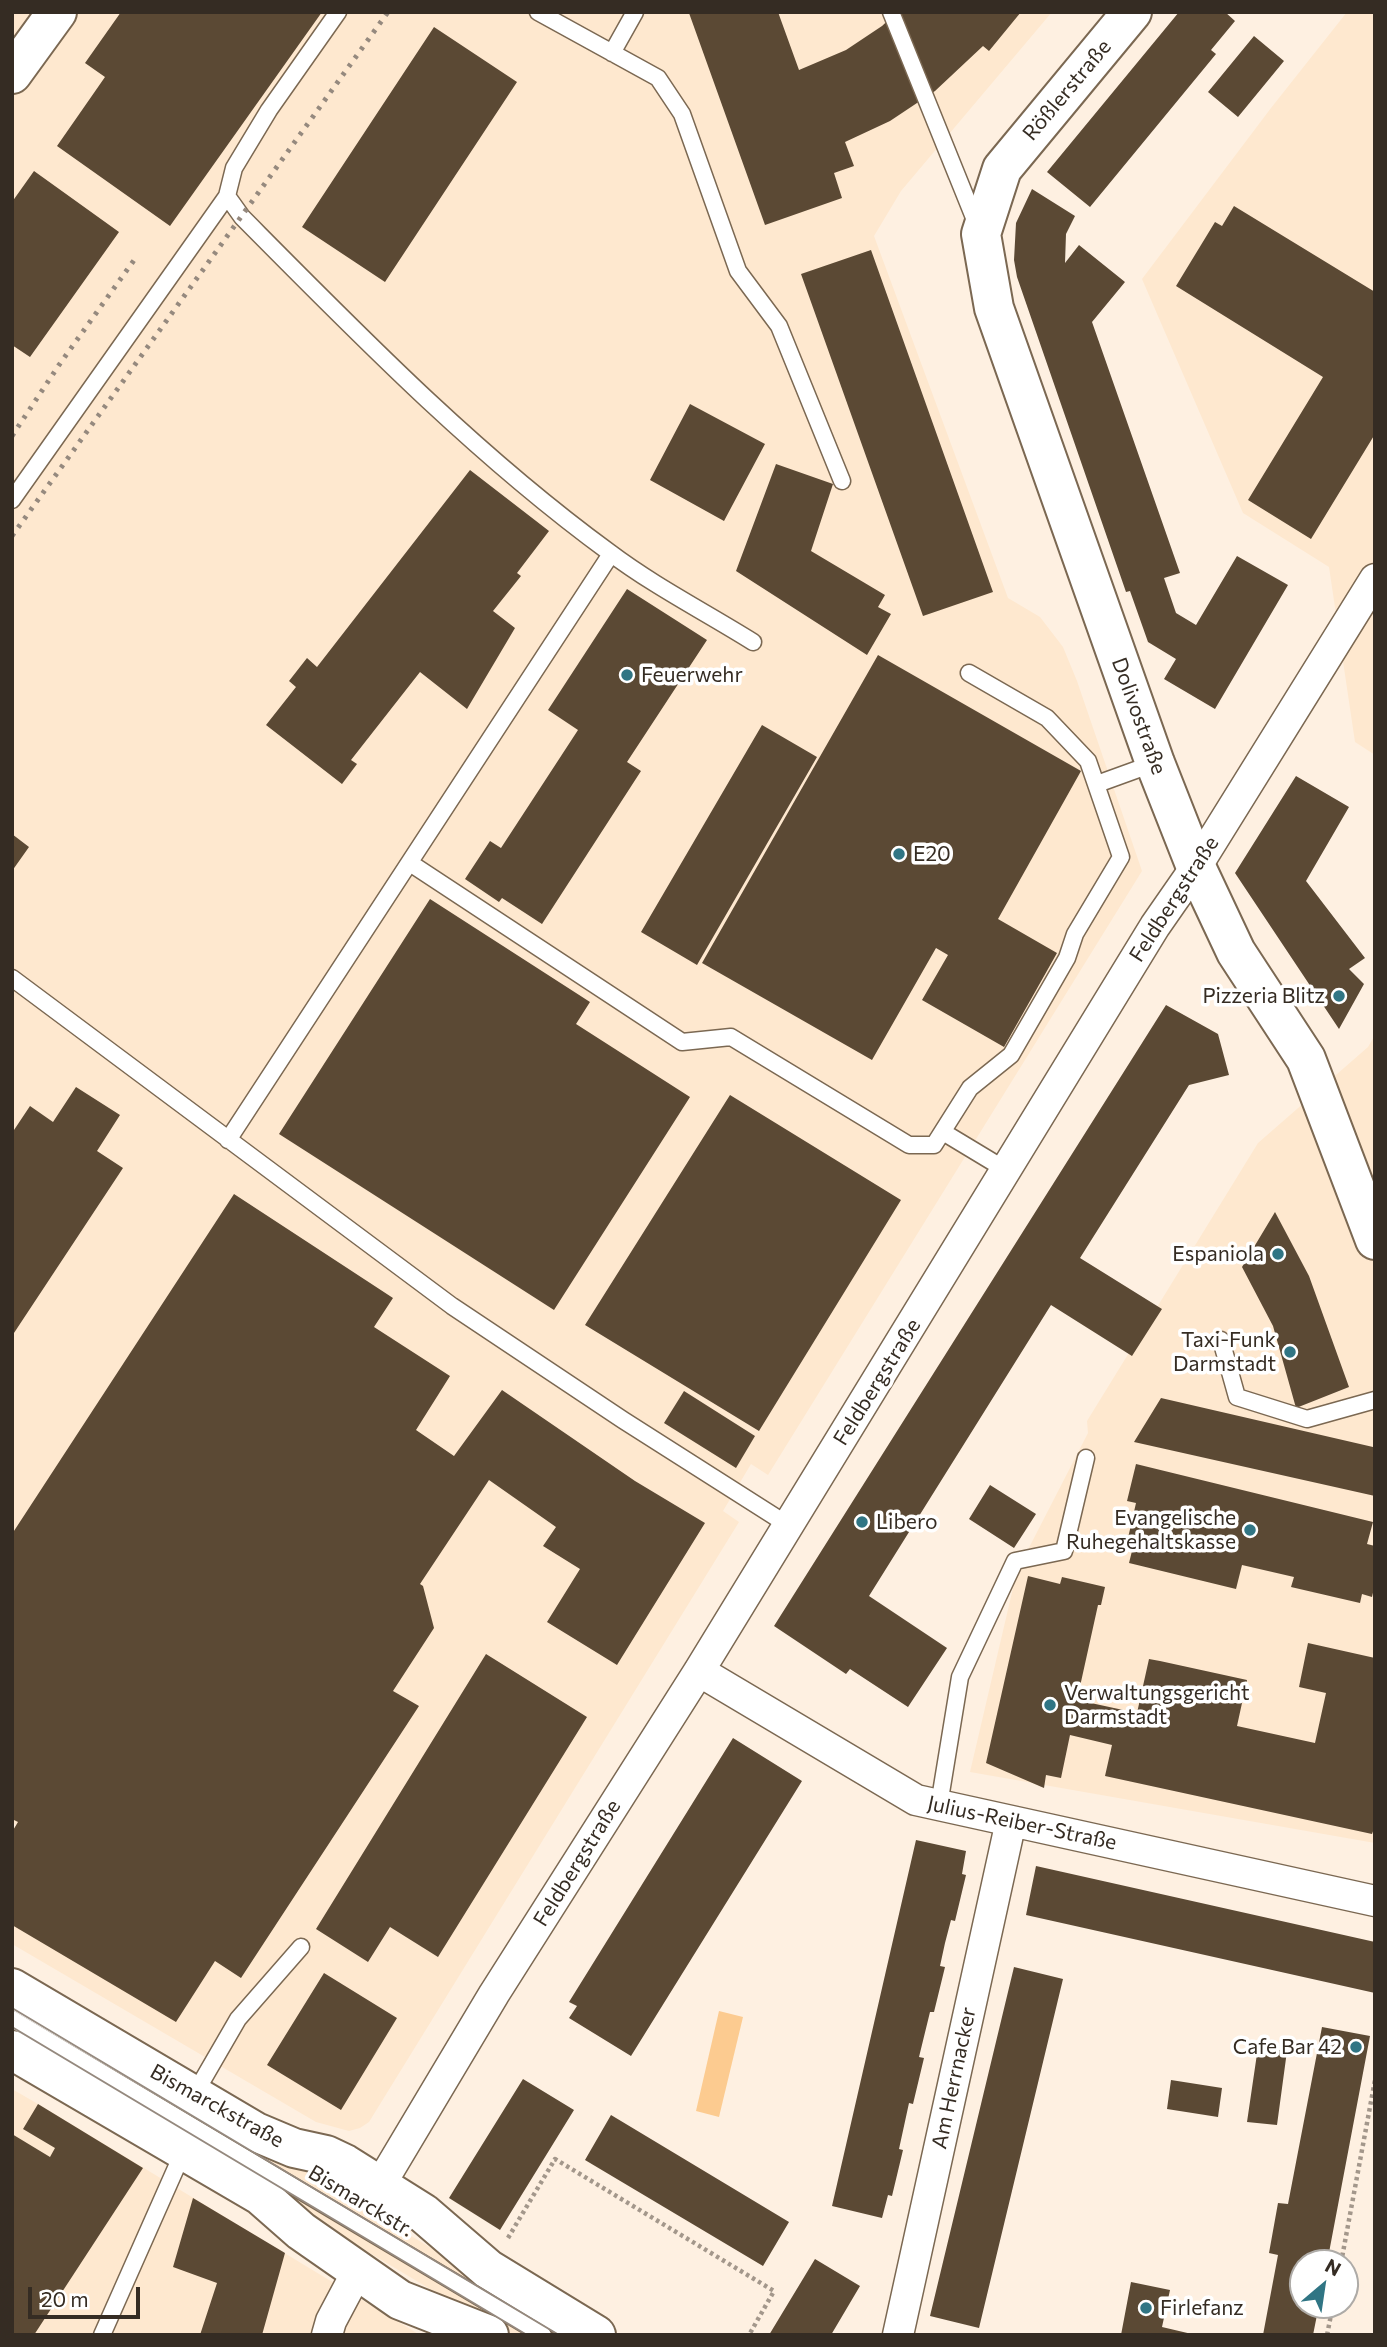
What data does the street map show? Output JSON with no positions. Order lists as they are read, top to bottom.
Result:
{
  "streets": {
    "street": [
      "Rößlerstraße",
      "Dolivostraße",
      "Feldbergstraße",
      "Julius-Reiber-Straße",
      "Am Herrnacker",
      "Bismarckstraße"
    ],
    "lane": ["Bismarckstr."]
  },
  "crossings": [
    ["Rößlerstraße", "Dolivostraße"],
    ["Dolivostraße", "Feldbergstraße"],
    ["Feldbergstraße", "Julius-Reiber-Straße"],
    ["Feldbergstraße", "Bismarckstraße"],
    ["Julius-Reiber-Straße", "Am Herrnacker"]
  ],
  "places": [
    "Feuerwehr",
    "E20",
    "Pizzeria Blitz",
    "Espaniola",
    "Taxi-Funk Darmstadt",
    "Libero",
    "Evangelische Ruhegehaltskasse",
    "Verwaltungsgericht Darmstadt",
    "Cafe Bar 42",
    "Firlefanz"
  ],
  "scale_bar": "20 m",
  "north": "top right"
}
